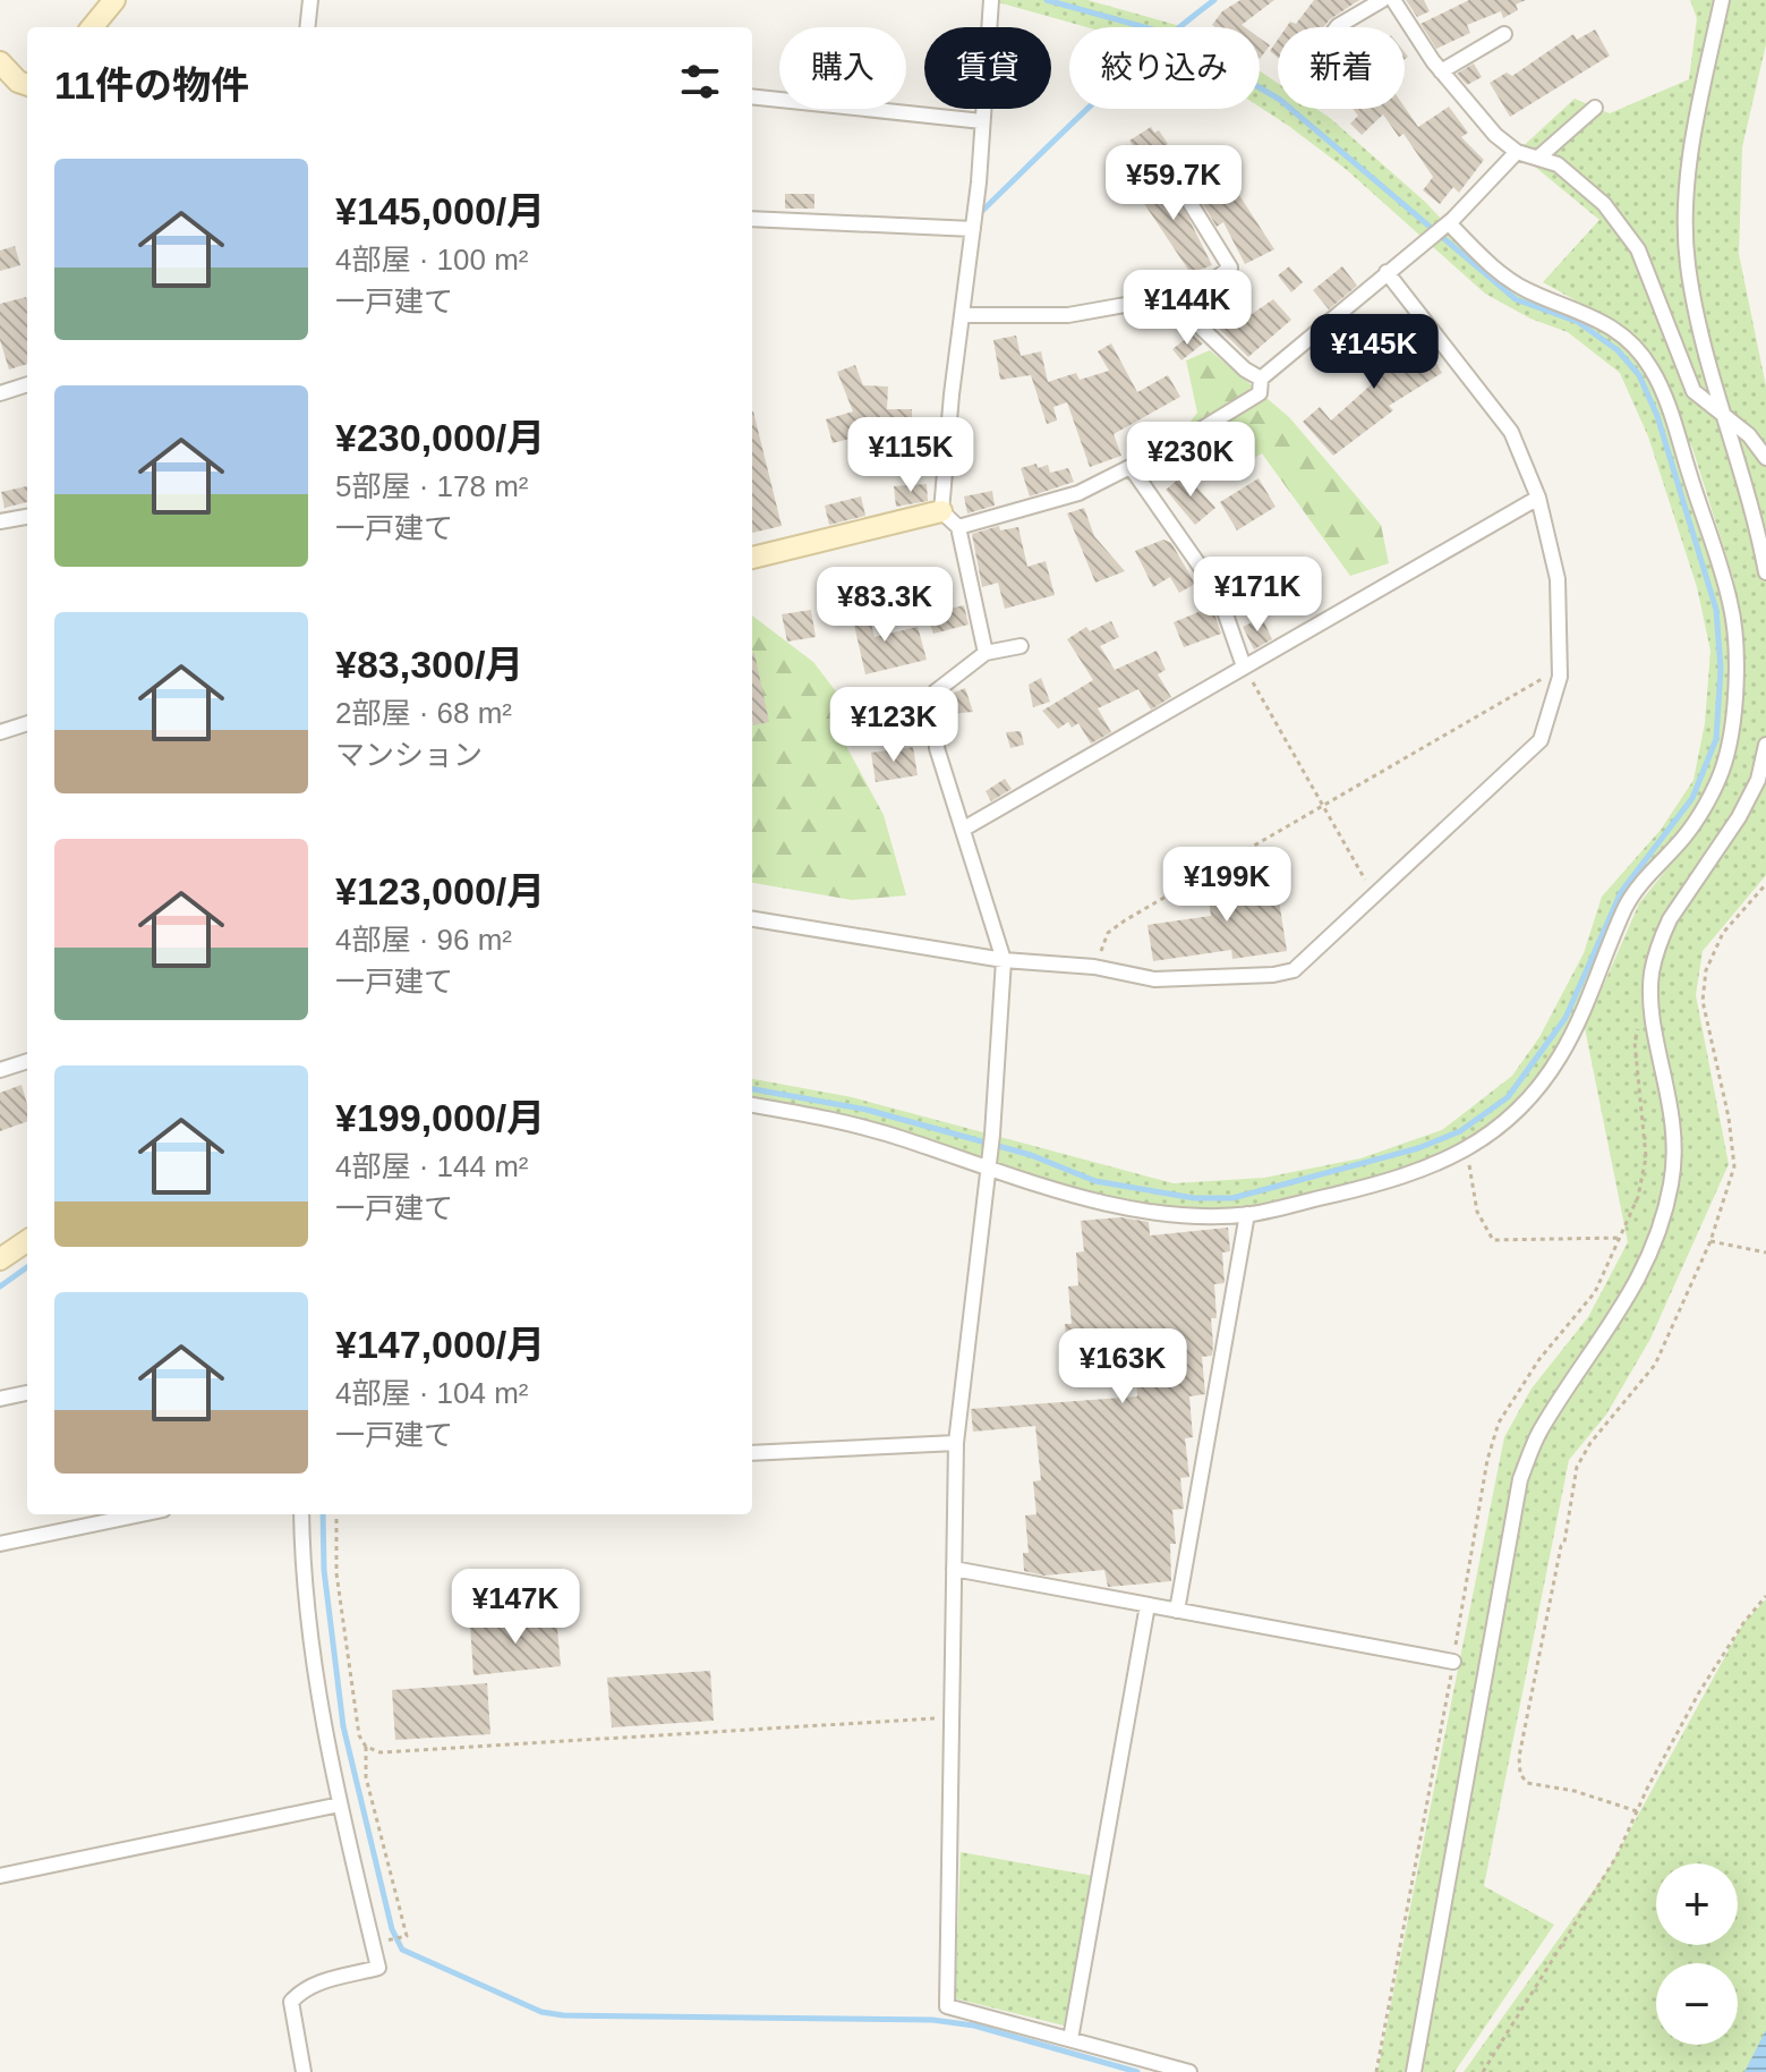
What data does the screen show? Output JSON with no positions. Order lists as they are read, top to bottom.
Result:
{
  "page": {
    "chip": [
      "購入",
      "賃貸",
      "絞り込み",
      "新着"
    ],
    "heading": "11件の物件",
    "list": [
      {
        "name": "¥145,000/月",
        "note": "4部屋 · 100 m² · 一戸建て"
      },
      {
        "name": "¥230,000/月",
        "note": "5部屋 · 178 m² · 一戸建て"
      },
      {
        "name": "¥83,300/月",
        "note": "2部屋 · 68 m² · マンション"
      },
      {
        "name": "¥123,000/月",
        "note": "4部屋 · 96 m² · 一戸建て"
      },
      {
        "name": "¥199,000/月",
        "note": "4部屋 · 144 m² · 一戸建て"
      },
      {
        "name": "¥147,000/月",
        "note": "4部屋 · 104 m² · 一戸建て"
      }
    ],
    "price": [
      "¥59.7K",
      "¥144K",
      "¥145K",
      "¥115K",
      "¥230K",
      "¥171K",
      "¥83.3K",
      "¥123K",
      "¥199K",
      "¥163K",
      "¥147K"
    ],
    "map_buttons": ["+", "−"]
  }
}
